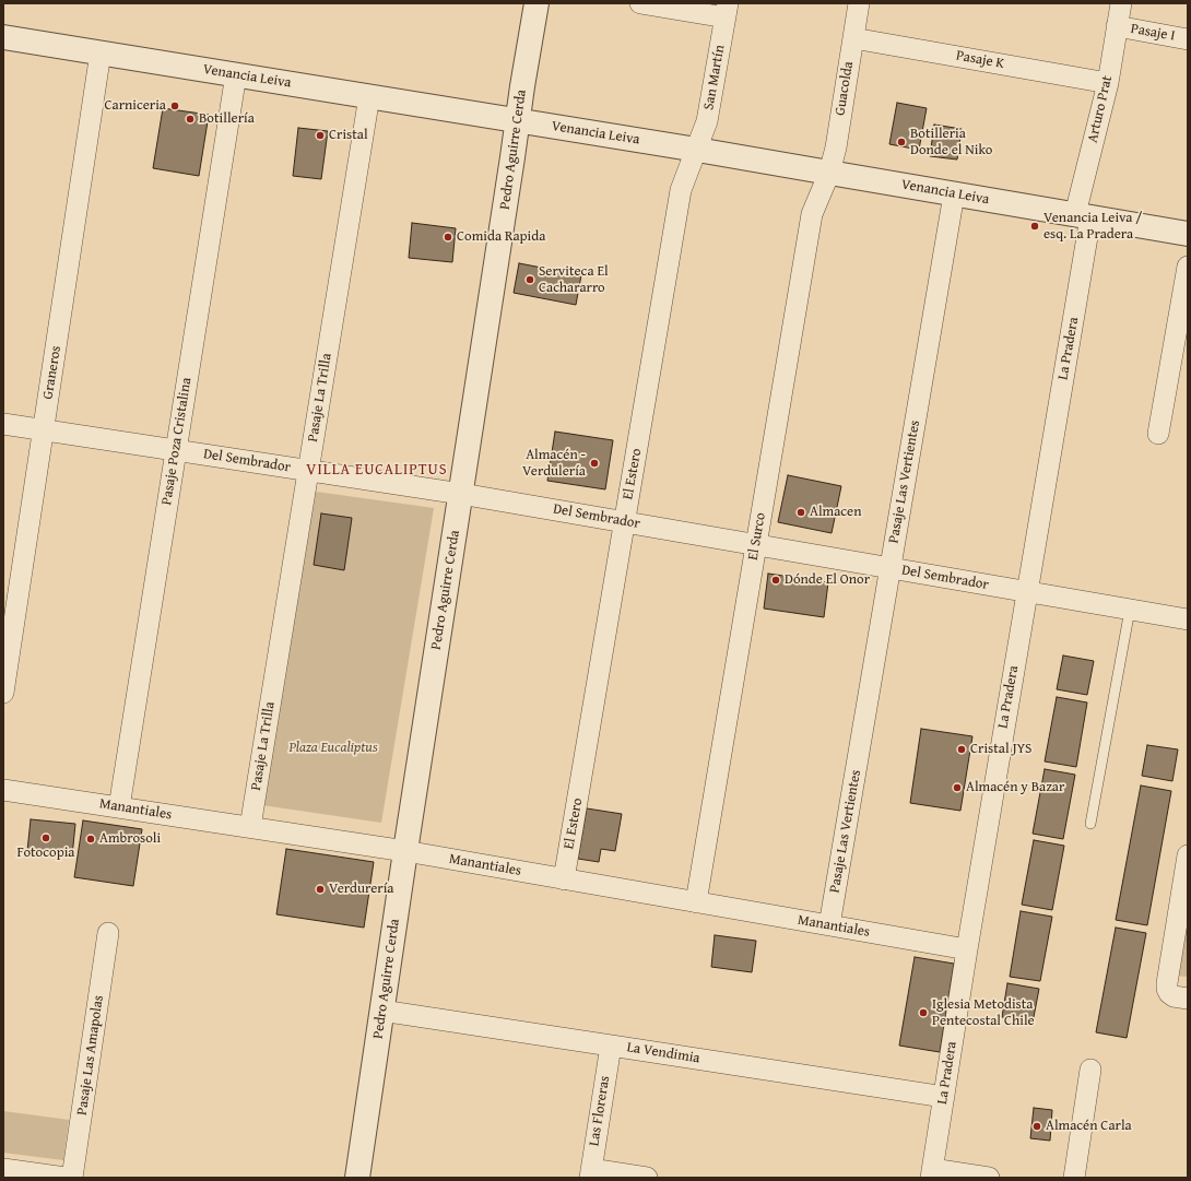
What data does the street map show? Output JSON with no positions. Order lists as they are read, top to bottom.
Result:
{
  "streets": {
    "street": [
      "Pasaje I",
      "Pasaje K",
      "Venancia Leiva",
      "San Martín",
      "Guacolda",
      "Arturo Prat",
      "Pedro Aguirre Cerda",
      "La Pradera",
      "Graneros",
      "Pasaje La Trilla",
      "Pasaje Poza Cristalina",
      "Del Sembrador",
      "El Estero",
      "Pasaje Las Vertientes",
      "El Surco",
      "Manantiales",
      "La Vendimia",
      "Pasaje Las Amapolas",
      "Las Floreras"
    ]
  },
  "crossings": [
    ["Pasaje I", "Arturo Prat"],
    ["Pasaje K", "Guacolda"],
    ["Pasaje K", "Arturo Prat"],
    ["Venancia Leiva", "San Martín"],
    ["Venancia Leiva", "Guacolda"],
    ["Venancia Leiva", "Arturo Prat"],
    ["Venancia Leiva", "Pedro Aguirre Cerda"],
    ["Venancia Leiva", "La Pradera"],
    ["Venancia Leiva", "Graneros"],
    ["Venancia Leiva", "Pasaje La Trilla"],
    ["Venancia Leiva", "Pasaje Poza Cristalina"],
    ["Venancia Leiva", "El Estero"],
    ["Venancia Leiva", "Pasaje Las Vertientes"],
    ["Venancia Leiva", "El Surco"],
    ["San Martín", "El Estero"],
    ["Guacolda", "El Surco"],
    ["Arturo Prat", "La Pradera"],
    ["Pedro Aguirre Cerda", "Del Sembrador"],
    ["Pedro Aguirre Cerda", "Manantiales"],
    ["Pedro Aguirre Cerda", "La Vendimia"],
    ["La Pradera", "Del Sembrador"],
    ["La Pradera", "Manantiales"],
    ["La Pradera", "La Vendimia"],
    ["Graneros", "Del Sembrador"],
    ["Pasaje La Trilla", "Del Sembrador"],
    ["Pasaje La Trilla", "Manantiales"],
    ["Pasaje Poza Cristalina", "Del Sembrador"],
    ["Pasaje Poza Cristalina", "Manantiales"],
    ["Del Sembrador", "El Estero"],
    ["Del Sembrador", "Pasaje Las Vertientes"],
    ["Del Sembrador", "El Surco"],
    ["El Estero", "Manantiales"],
    ["Pasaje Las Vertientes", "Manantiales"],
    ["El Surco", "Manantiales"],
    ["La Vendimia", "Las Floreras"]
  ],
  "districts": ["VILLA EUCALIPTUS"],
  "parks": ["Plaza Eucaliptus"],
  "places": [
    "Carniceria",
    "Botillería",
    "Cristal",
    "Botilleria Donde el Niko",
    "Venancia Leiva / esq. La Pradera",
    "Comida Rapida",
    "Serviteca El Cachararro",
    "Almacén - Verdulería",
    "Almacen",
    "Dónde El Onor",
    "Cristal JYS",
    "Almacén y Bazar",
    "Fotocopia",
    "Ambrosoli",
    "Verdurería",
    "Iglesia Metodista Pentecostal Chile",
    "Almacén Carla"
  ]
}
